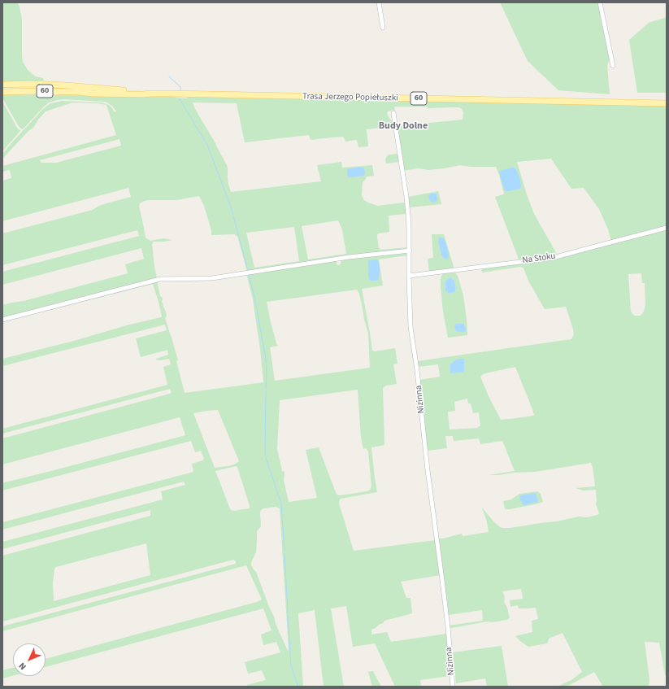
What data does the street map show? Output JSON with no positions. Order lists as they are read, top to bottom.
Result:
{
  "streets": {
    "main road": ["60", "Trasa Jerzego Popiełuszki"],
    "street": ["Na Stoku", "Nizinna"]
  },
  "crossings": [
    ["Na Stoku", "Nizinna"]
  ],
  "districts": ["Budy Dolne"],
  "north": "bottom left"
}
